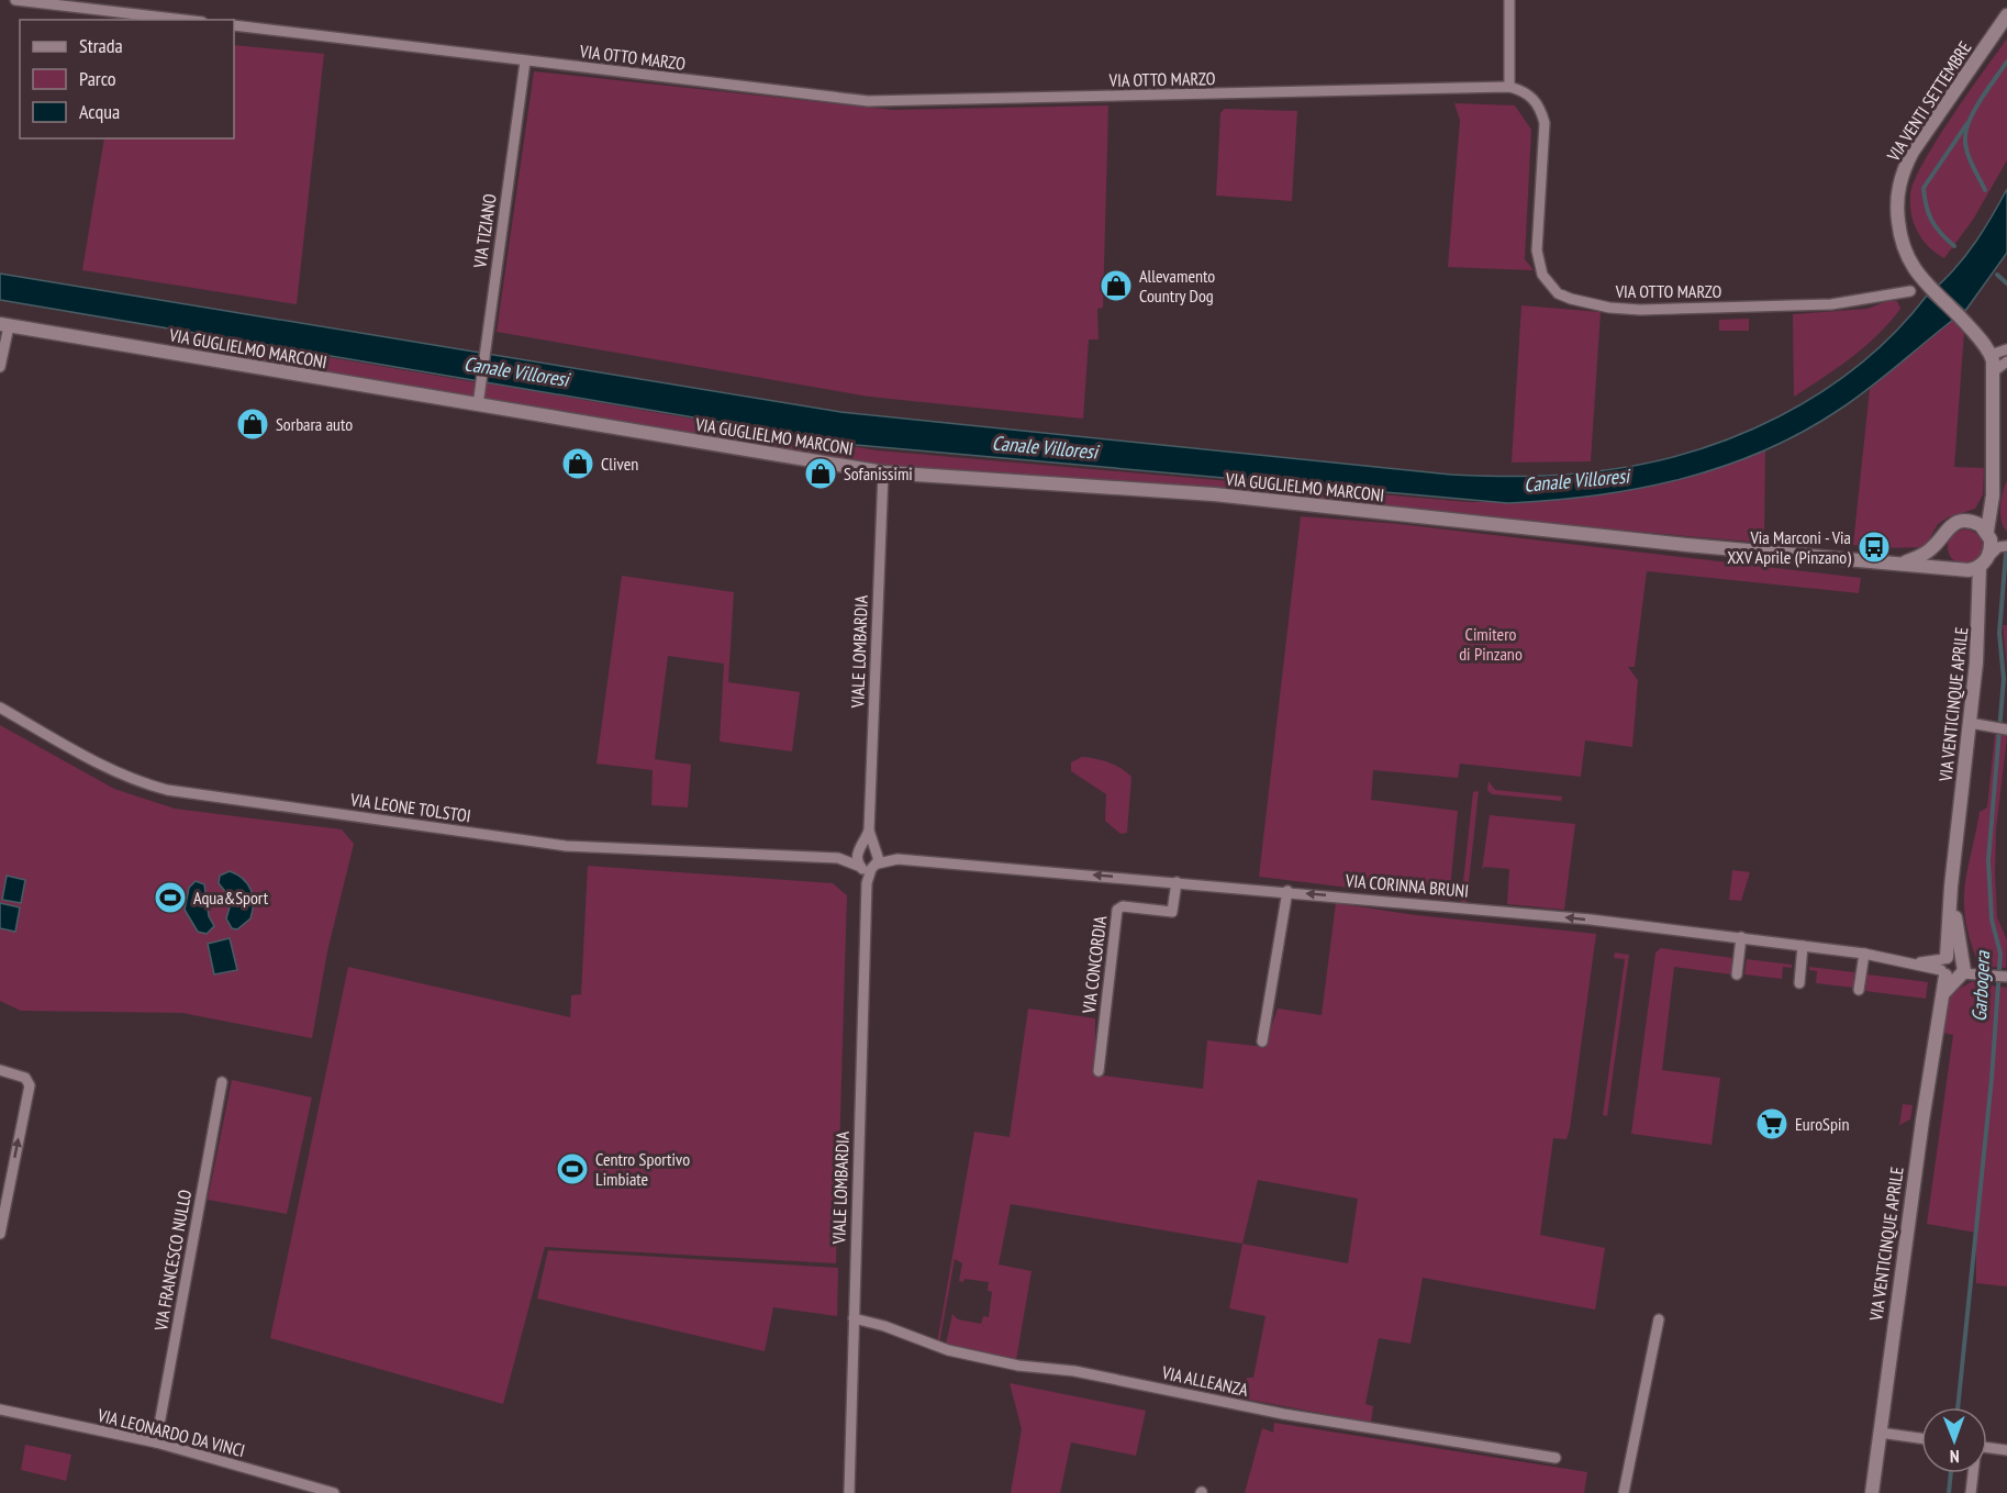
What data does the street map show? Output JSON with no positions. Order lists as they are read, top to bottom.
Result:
{
  "streets": {
    "street": [
      "VIA OTTO MARZO",
      "VIA VENTI SETTEMBRE",
      "VIA TIZIANO",
      "VIA GUGLIELMO MARCONI",
      "VIALE LOMBARDIA",
      "VIA VENTICINQUE APRILE",
      "VIA LEONE TOLSTOI",
      "VIA CORINNA BRUNI",
      "VIA CONCORDIA",
      "VIA FRANCESCO NULLO",
      "VIA ALLEANZA",
      "VIA LEONARDO DA VINCI"
    ]
  },
  "crossings": [
    ["VIA OTTO MARZO", "VIA TIZIANO"],
    ["VIA VENTI SETTEMBRE", "VIA GUGLIELMO MARCONI"],
    ["VIA VENTI SETTEMBRE", "VIA VENTICINQUE APRILE"],
    ["VIA TIZIANO", "VIA GUGLIELMO MARCONI"],
    ["VIA GUGLIELMO MARCONI", "VIALE LOMBARDIA"],
    ["VIA GUGLIELMO MARCONI", "VIA VENTICINQUE APRILE"],
    ["VIALE LOMBARDIA", "VIA LEONE TOLSTOI"],
    ["VIALE LOMBARDIA", "VIA CORINNA BRUNI"],
    ["VIALE LOMBARDIA", "VIA ALLEANZA"],
    ["VIA VENTICINQUE APRILE", "VIA CORINNA BRUNI"],
    ["VIA LEONE TOLSTOI", "VIA CORINNA BRUNI"],
    ["VIA CORINNA BRUNI", "VIA CONCORDIA"],
    ["VIA FRANCESCO NULLO", "VIA LEONARDO DA VINCI"]
  ],
  "one_way": ["VIA CORINNA BRUNI"],
  "water": ["Canale Villoresi", "Garbogera"],
  "parks": ["Cimitero di Pinzano"],
  "places": {
    "shop": [
      "Allevamento Country Dog",
      "Sorbara auto",
      "Cliven",
      "Sofanissimi"
    ],
    "bus stop": ["Via Marconi - Via XXV Aprile (Pinzano)"],
    "sports": ["Aqua&Sport", "Centro Sportivo Limbiate"],
    "supermarket": ["EuroSpin"]
  },
  "legend": ["Strada", "Parco", "Acqua"],
  "north": "bottom"
}
